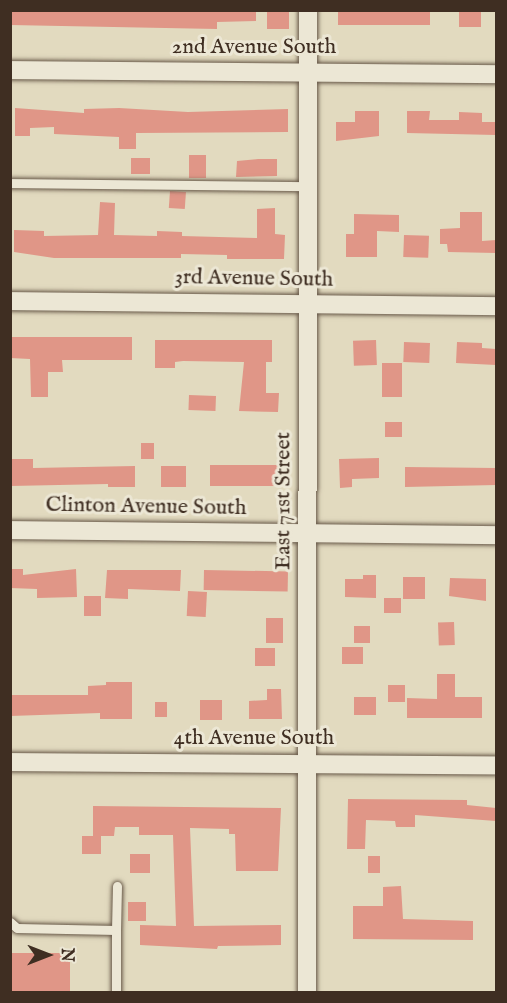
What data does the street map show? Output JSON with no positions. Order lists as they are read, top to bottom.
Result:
{
  "streets": {
    "street": [
      "2nd Avenue South",
      "3rd Avenue South",
      "East 71st Street",
      "Clinton Avenue South",
      "4th Avenue South"
    ]
  },
  "crossings": [
    ["2nd Avenue South", "East 71st Street"],
    ["3rd Avenue South", "East 71st Street"],
    ["East 71st Street", "Clinton Avenue South"],
    ["East 71st Street", "4th Avenue South"]
  ],
  "north": "right"
}
